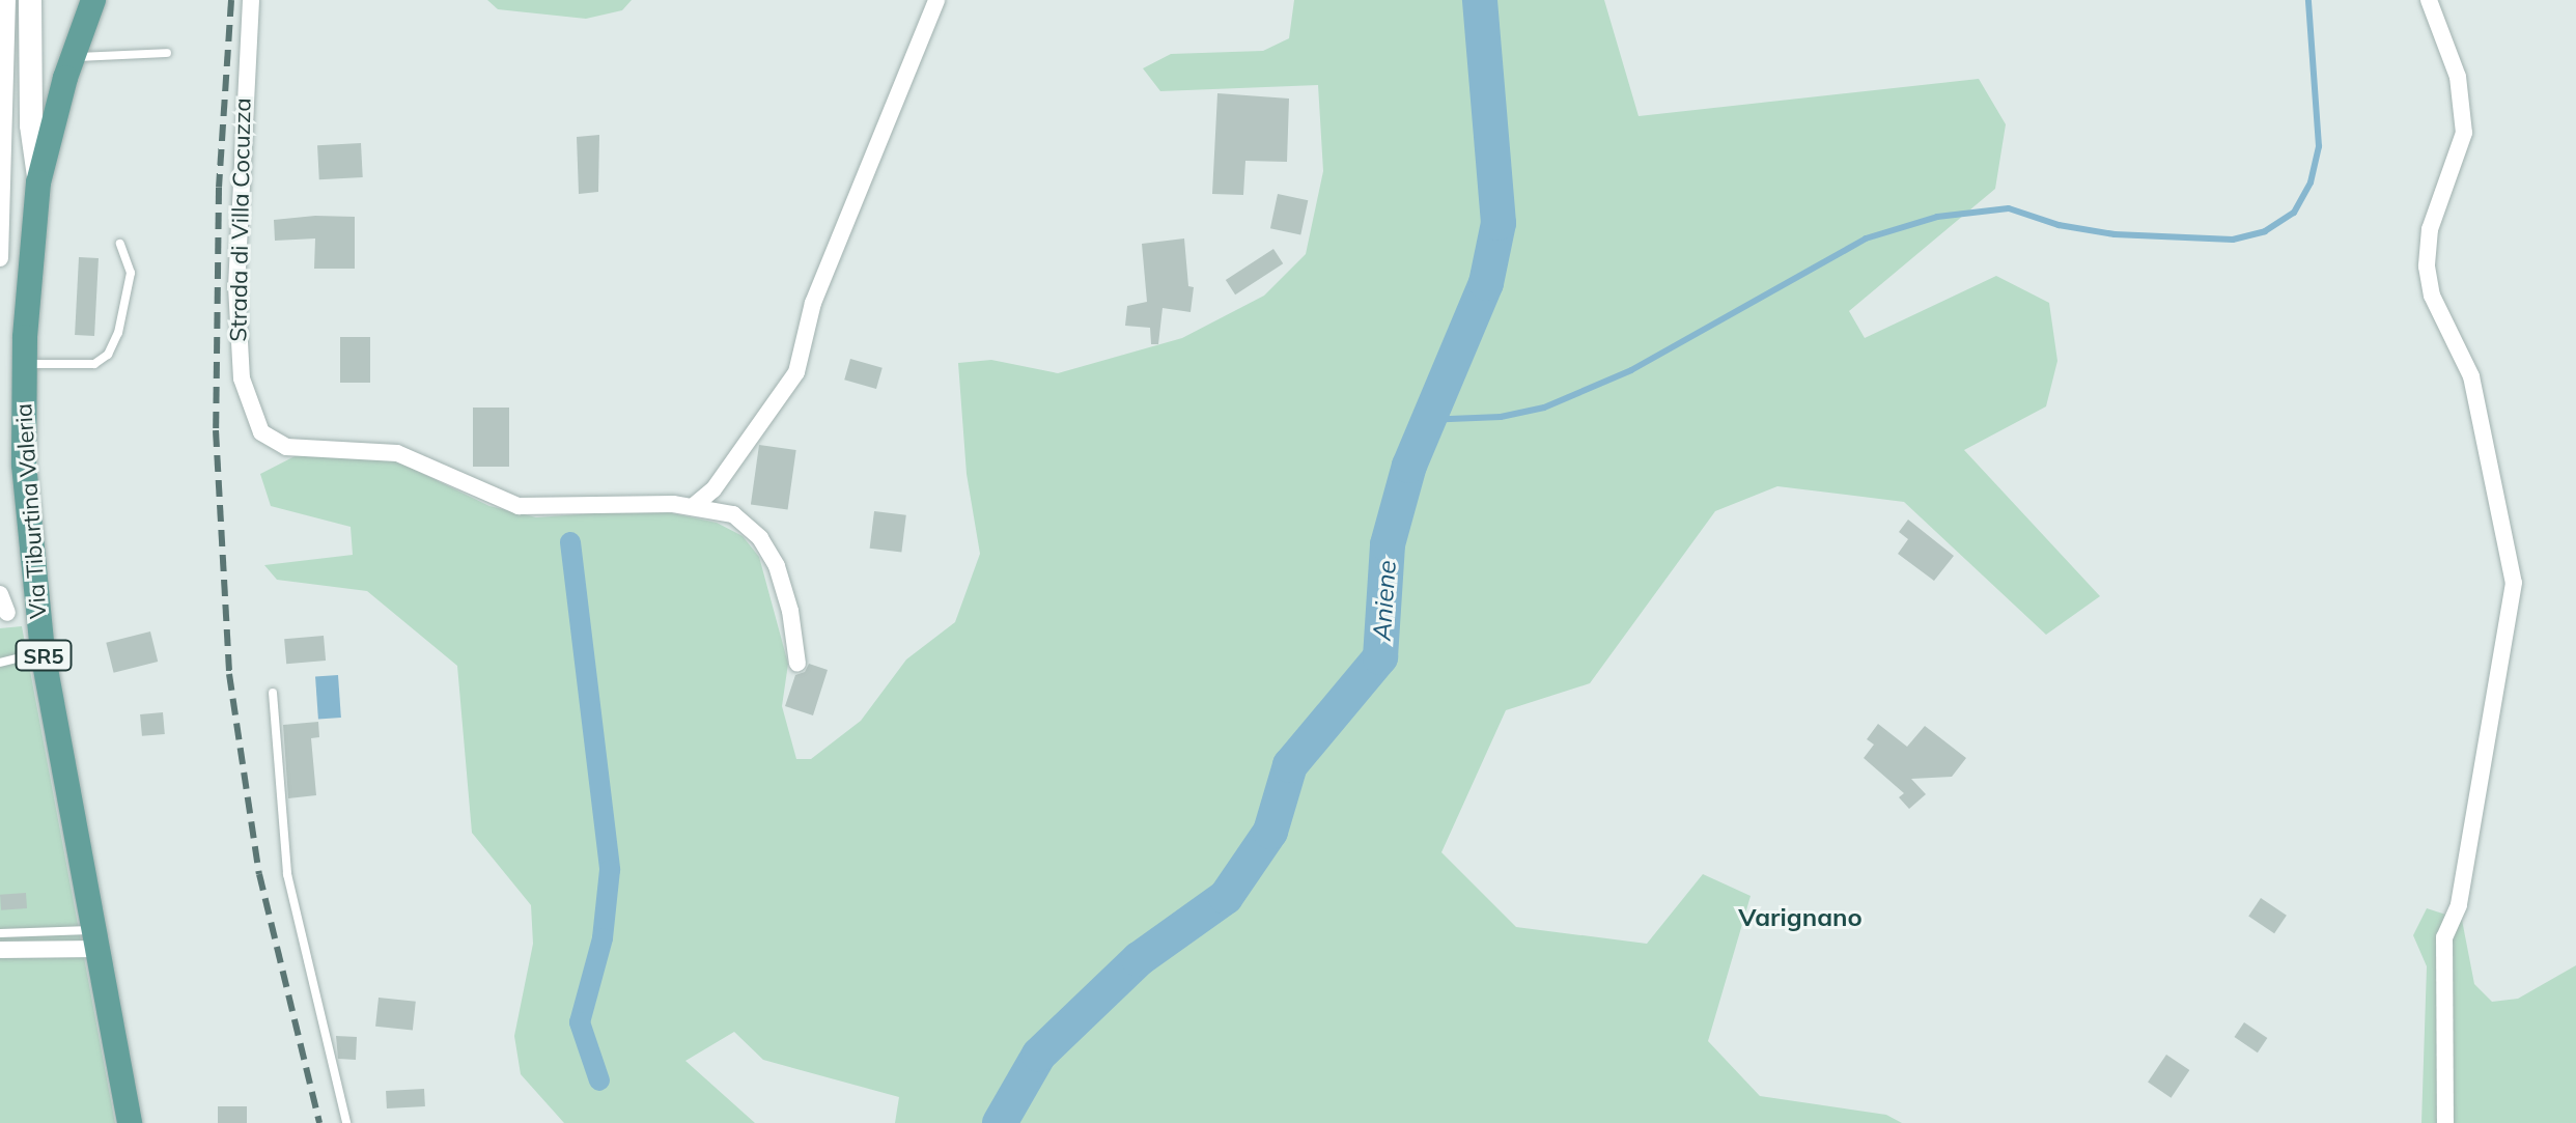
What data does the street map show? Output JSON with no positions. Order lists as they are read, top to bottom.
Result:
{
  "streets": {
    "main road": ["Via Tiburtina Valeria", "SR5"],
    "street": ["Strada di Villa Cocuzza"]
  },
  "districts": ["Varignano"],
  "water": ["Aniene"]
}
